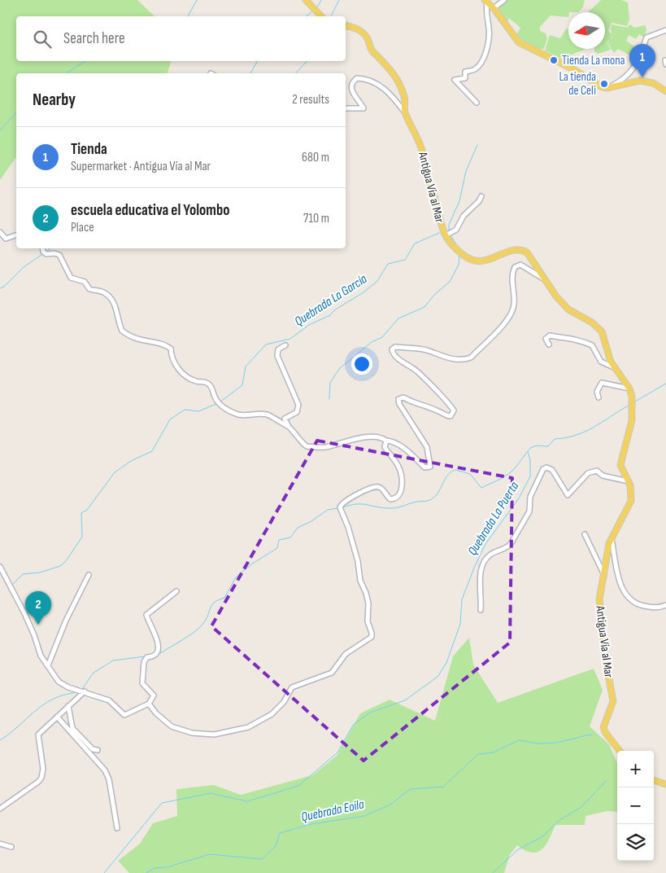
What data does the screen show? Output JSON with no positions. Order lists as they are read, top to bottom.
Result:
{
  "streets": {
    "main road": ["Antigua Vía al Mar"]
  },
  "water": ["Quebrada La García", "Quebrada La Puerta", "Quebrada Eoila"],
  "places": ["Tienda La mona", "La tienda de Celi"],
  "north": "left",
  "page": {
    "search": "Search here",
    "pins": ["1", "2"],
    "heading": ["Nearby", "2 results"],
    "list": [
      {
        "mark": "1",
        "name": "Tienda",
        "note": "Supermarket · Antigua Vía al Mar",
        "value": "680 m"
      },
      {
        "mark": "2",
        "name": "escuela educativa el Yolombo",
        "note": "Place",
        "value": "710 m"
      }
    ],
    "map_buttons": ["+", "−"]
  }
}
